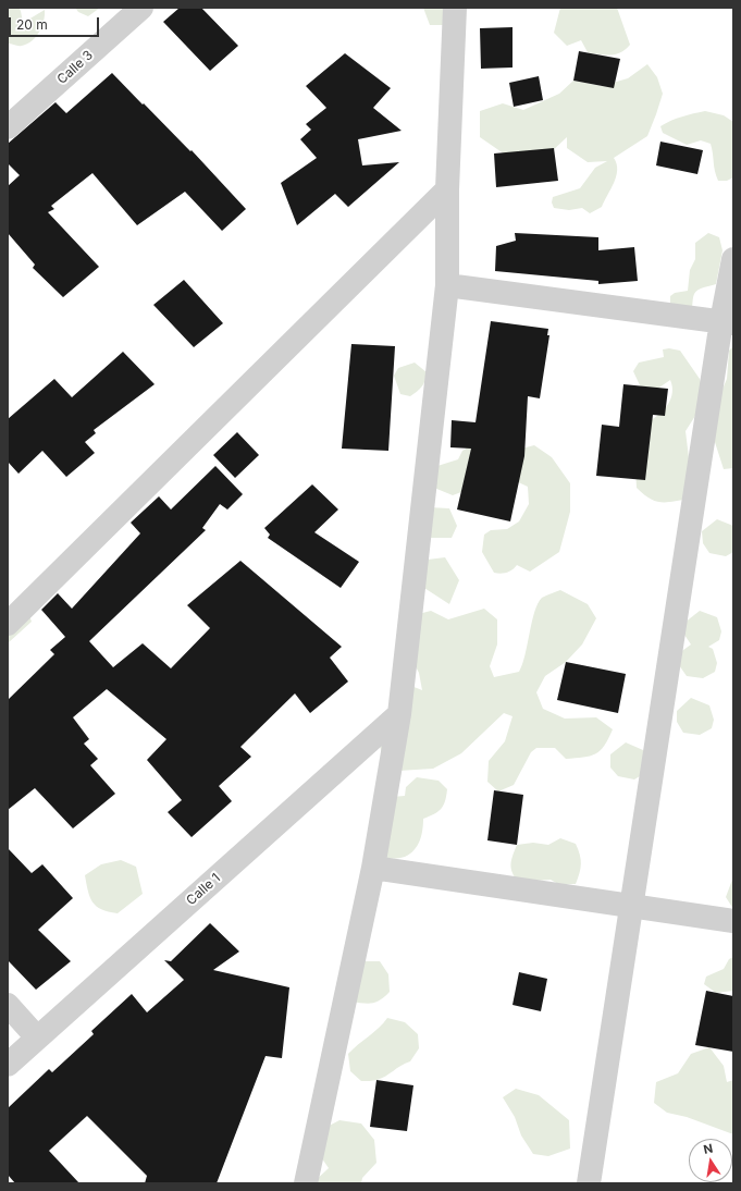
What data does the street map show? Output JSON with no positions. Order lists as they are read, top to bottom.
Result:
{
  "streets": {
    "street": ["Calle 3", "Calle 1"]
  },
  "scale_bar": "20 m",
  "north": "top"
}
